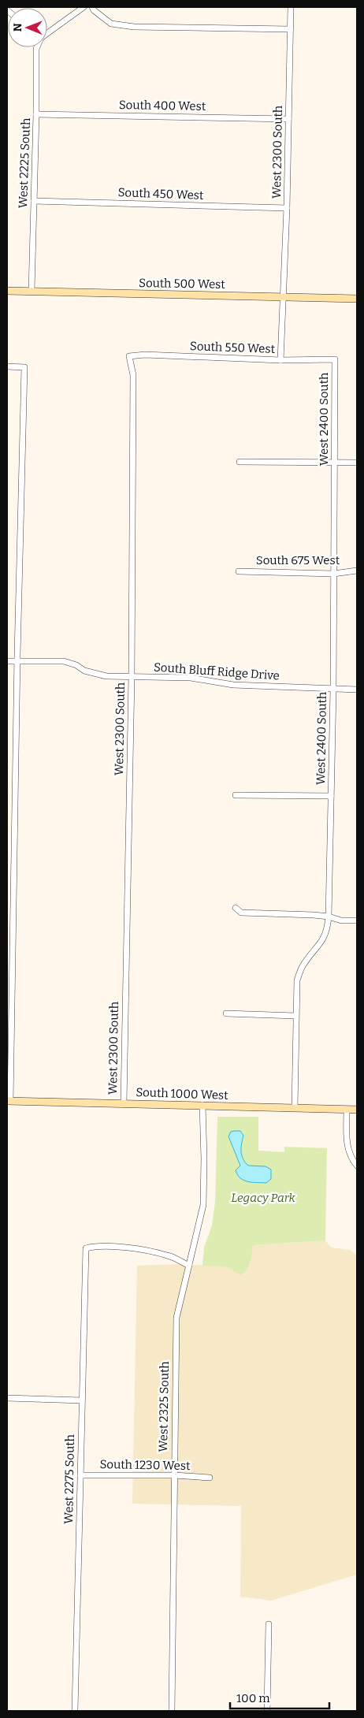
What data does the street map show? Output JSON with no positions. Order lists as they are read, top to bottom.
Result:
{
  "streets": {
    "street": [
      "South 400 West",
      "West 2300 South",
      "West 2225 South",
      "South 450 West",
      "South 500 West",
      "South 550 West",
      "West 2400 South",
      "South 675 West",
      "South Bluff Ridge Drive",
      "South 1000 West",
      "West 2325 South",
      "South 1230 West",
      "West 2275 South"
    ]
  },
  "crossings": [
    ["South 400 West", "West 2300 South"],
    ["South 400 West", "West 2225 South"],
    ["West 2300 South", "South 450 West"],
    ["West 2300 South", "South 500 West"],
    ["West 2300 South", "South 550 West"],
    ["West 2300 South", "South Bluff Ridge Drive"],
    ["West 2300 South", "South 1000 West"],
    ["West 2225 South", "South 450 West"],
    ["West 2225 South", "South 500 West"],
    ["South 550 West", "West 2400 South"],
    ["West 2400 South", "South 675 West"],
    ["West 2400 South", "South Bluff Ridge Drive"],
    ["West 2400 South", "South 1000 West"],
    ["South 1000 West", "West 2325 South"],
    ["West 2325 South", "South 1230 West"],
    ["West 2325 South", "West 2275 South"],
    ["South 1230 West", "West 2275 South"]
  ],
  "parks": ["Legacy Park"],
  "scale_bar": "100 m",
  "north": "left"
}
